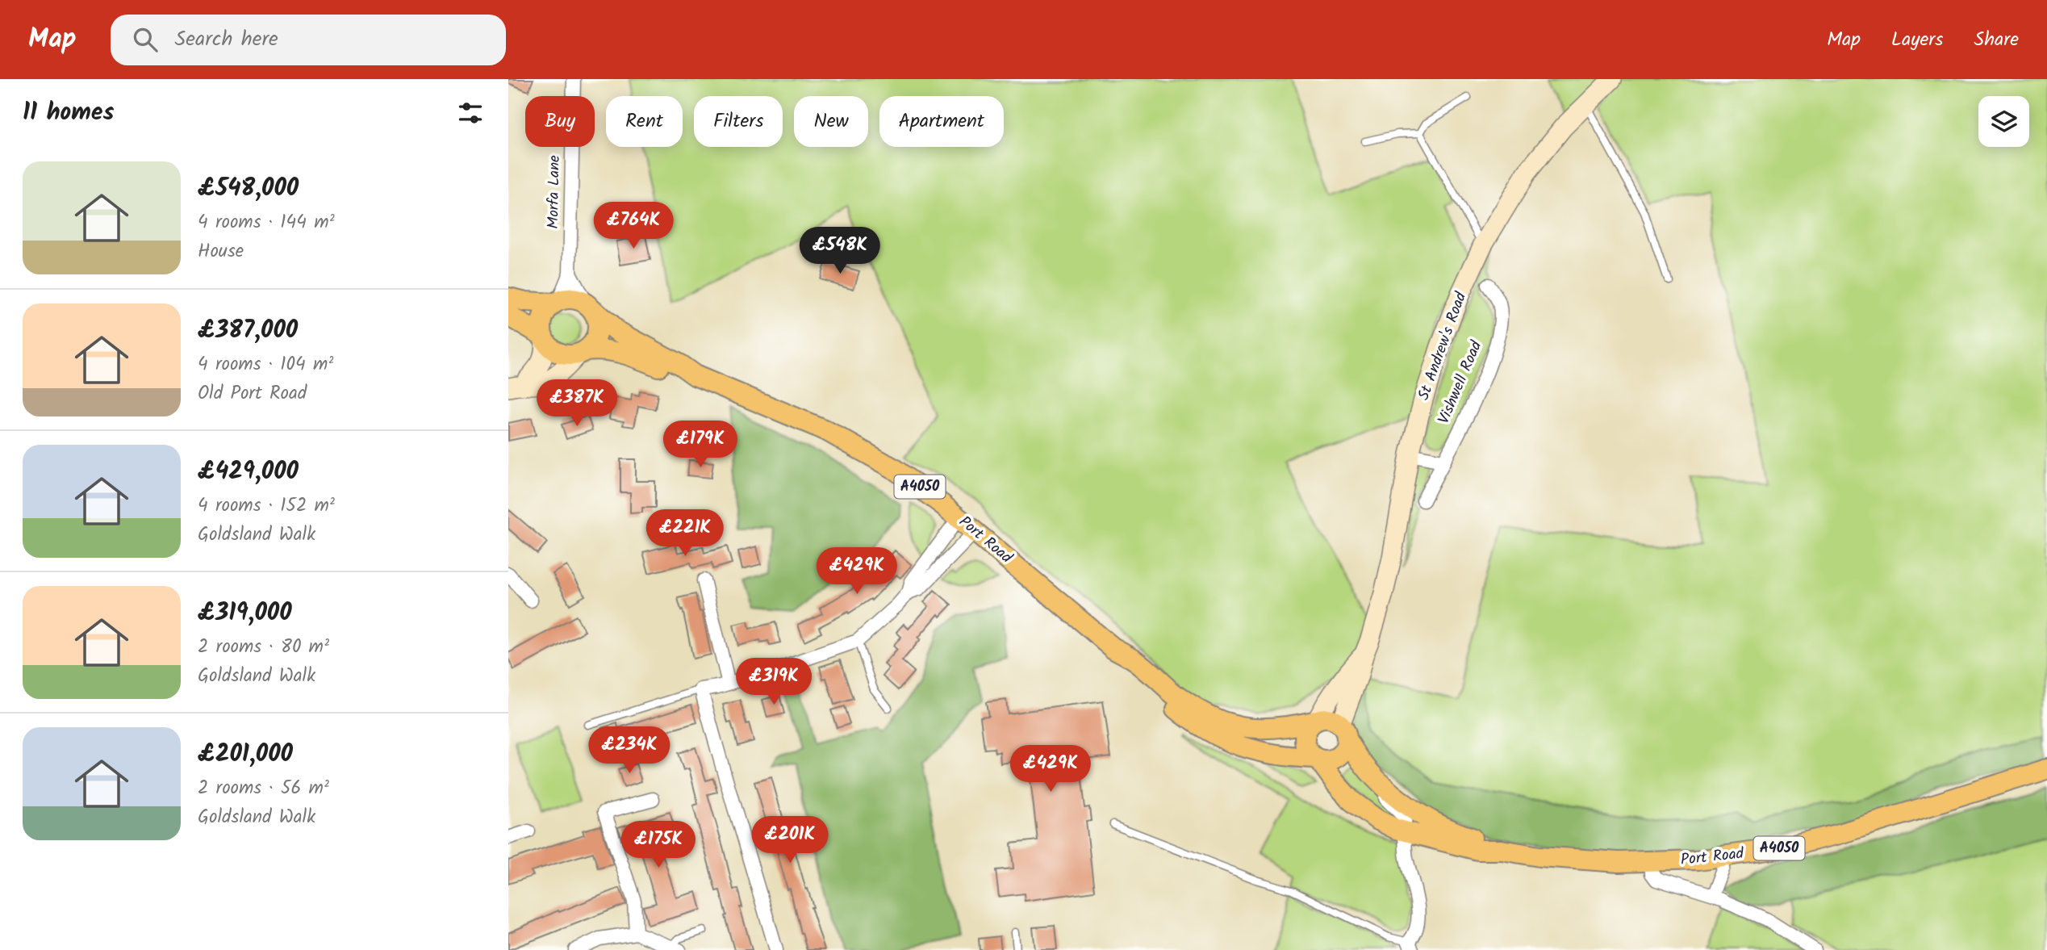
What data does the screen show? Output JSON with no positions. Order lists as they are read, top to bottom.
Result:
{
  "streets": {
    "main road": ["A4050", "Port Road"],
    "street": ["Morfa Lane", "St Andrew's Road", "Vishwell Road"]
  },
  "crossings": [
    ["Morfa Lane", "Port Road"],
    ["St Andrew's Road", "Port Road"]
  ],
  "page": {
    "header": "Map",
    "search": "Search here",
    "nav": ["Map", "Layers", "Share"],
    "heading": "11 homes",
    "chip": [
      "Buy",
      "Rent",
      "Filters",
      "New",
      "Apartment"
    ],
    "list": [
      {
        "name": "£548,000",
        "note": "4 rooms · 144 m² · House"
      },
      {
        "name": "£387,000",
        "note": "4 rooms · 104 m² · Old Port Road"
      },
      {
        "name": "£429,000",
        "note": "4 rooms · 152 m² · Goldsland Walk"
      },
      {
        "name": "£319,000",
        "note": "2 rooms · 80 m² · Goldsland Walk"
      },
      {
        "name": "£201,000",
        "note": "2 rooms · 56 m² · Goldsland Walk"
      }
    ],
    "price": [
      "£764K",
      "£548K",
      "£387K",
      "£179K",
      "£221K",
      "£429K",
      "£319K",
      "£234K",
      "£429K",
      "£201K",
      "£175K"
    ]
  }
}
